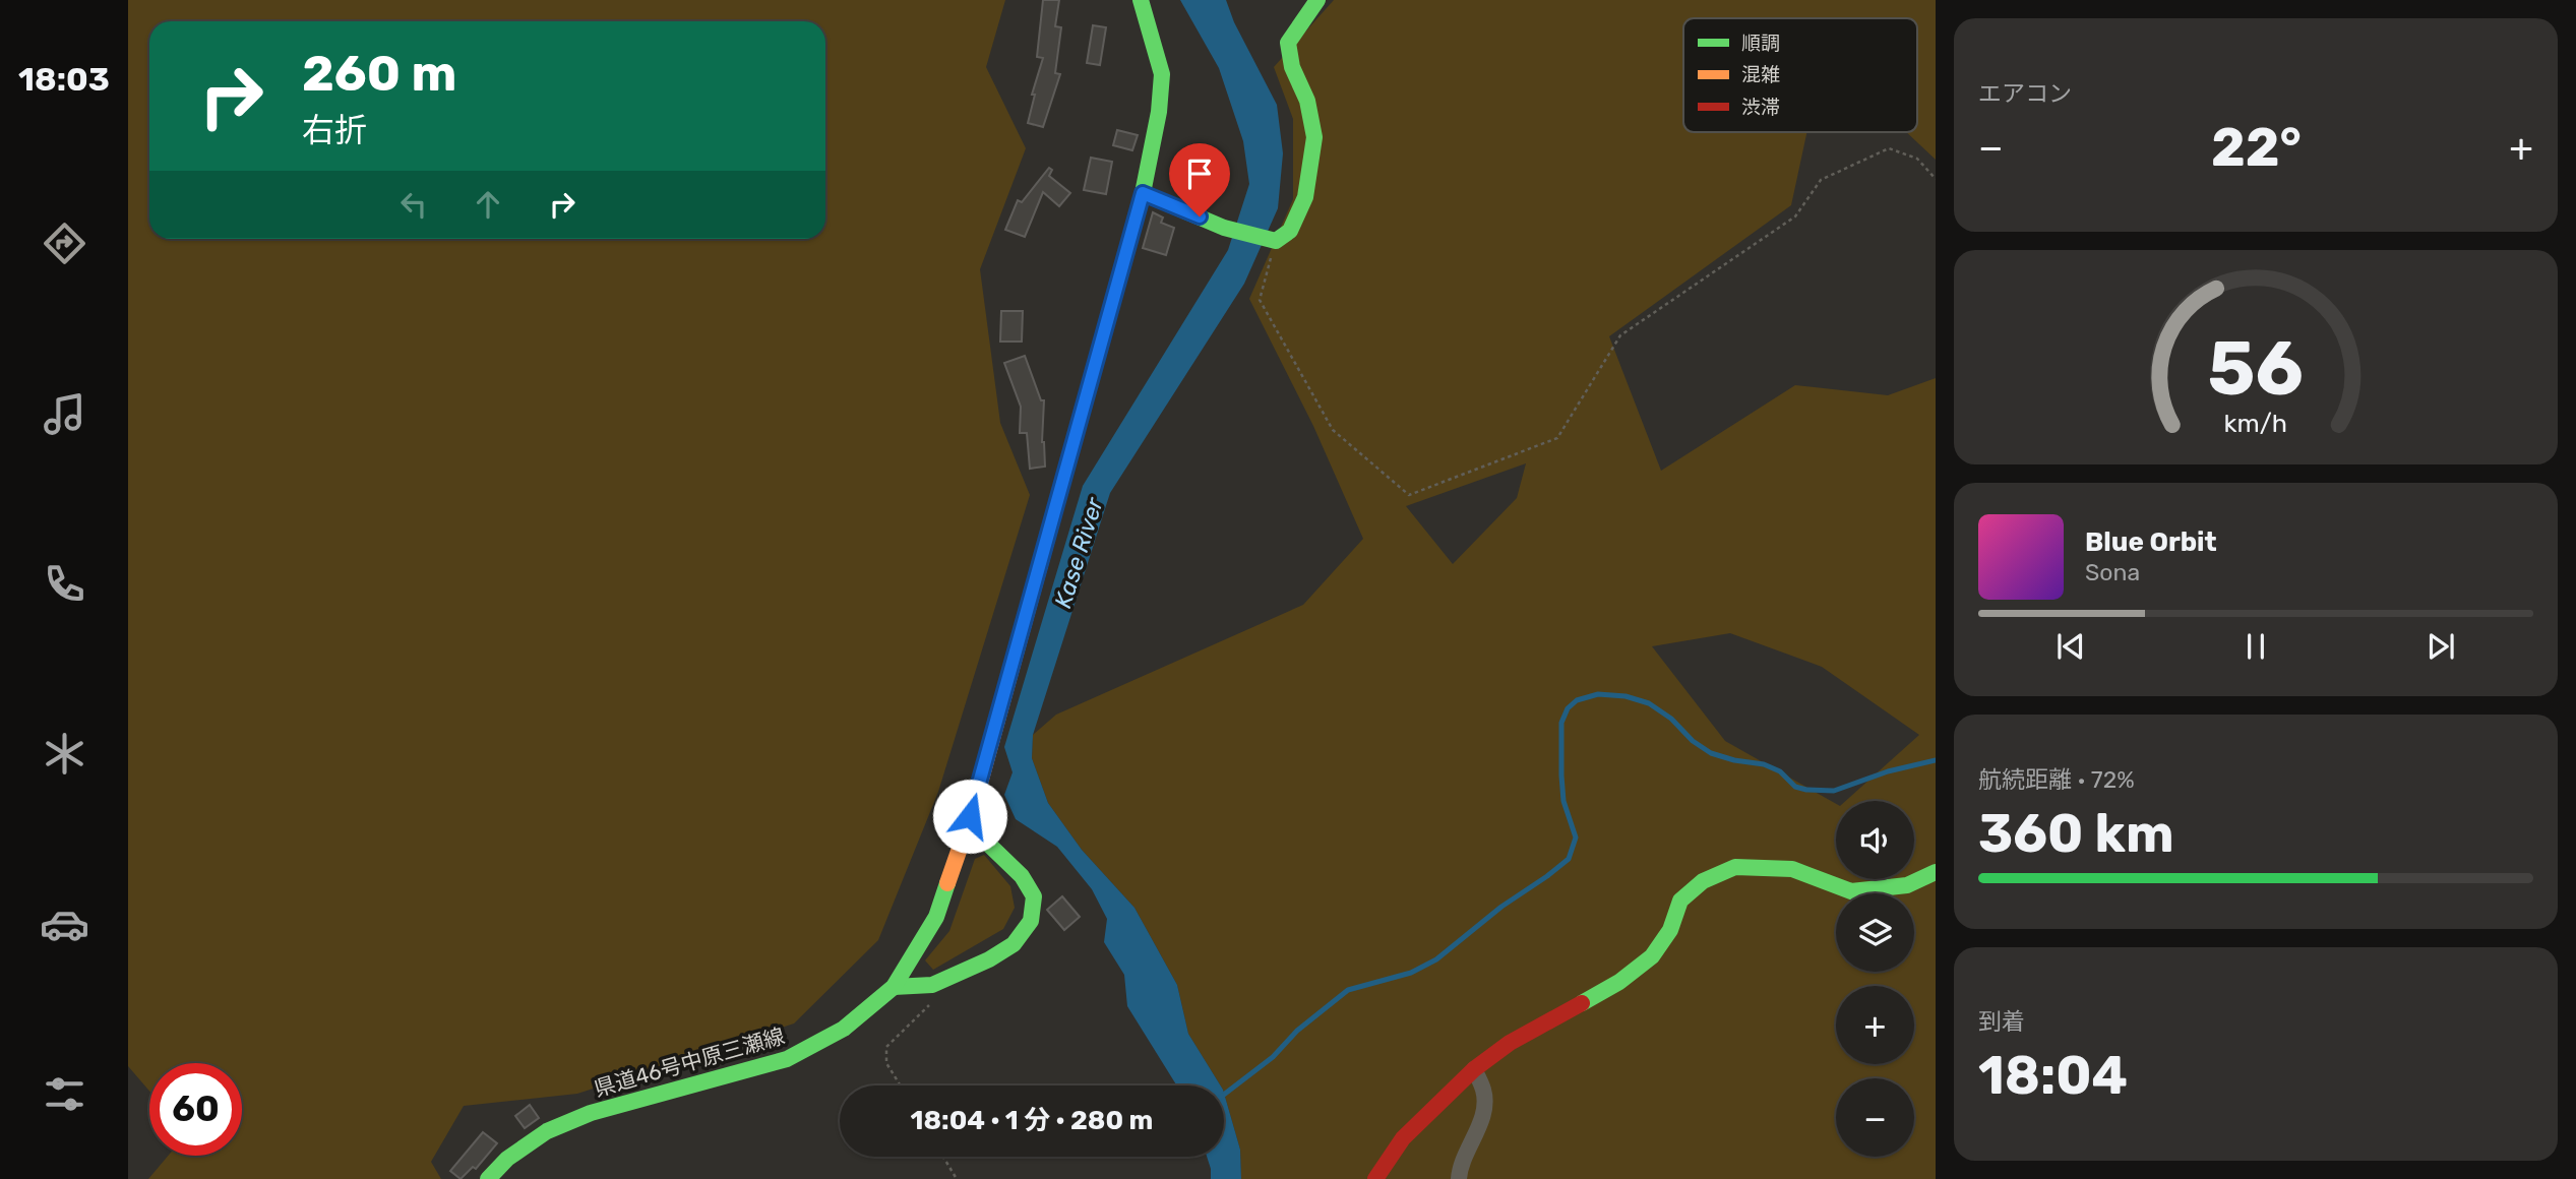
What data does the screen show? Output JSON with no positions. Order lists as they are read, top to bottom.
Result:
{
  "streets": {
    "main road": ["県道46号中原三瀬線"]
  },
  "water": ["Kase River"],
  "legend": ["順調", "混雑", "渋滞"],
  "page": {
    "tabs": "18:03",
    "tile": [
      "エアコン",
      ["航続距離 · 72%", "360 km"],
      ["到着", "18:04"]
    ],
    "turn": ["260 m", "右折"],
    "heat": ["−", "22°", "+"],
    "song": ["Blue Orbit", "Sona"],
    "map_buttons": ["+", "−"],
    "limit": "60",
    "trip": "18:04 · 1 分 · 280 m",
    "gauge": ["56", "km/h"]
  }
}
